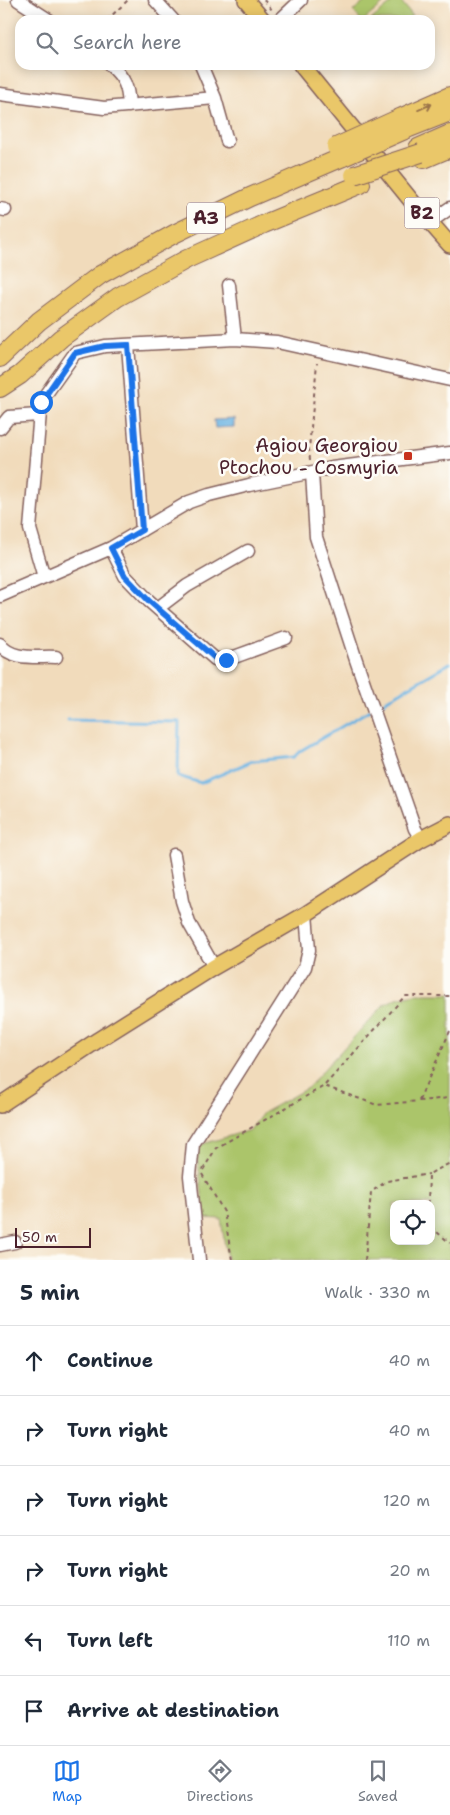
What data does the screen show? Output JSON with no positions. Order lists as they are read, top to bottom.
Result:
{
  "streets": {
    "highway": ["A3"],
    "main road": ["B2"]
  },
  "places": {
    "transit": ["Agiou Georgiou Ptochou - Cosmyria"]
  },
  "scale_bar": "50 m",
  "page": {
    "search": "Search here",
    "scale": "50 m",
    "heading": ["5 min", "Walk · 330 m"],
    "list": [
      ["Continue", "40 m"],
      ["Turn right", "40 m"],
      ["Turn right", "120 m"],
      ["Turn right", "20 m"],
      ["Turn left", "110 m"],
      "Arrive at destination"
    ],
    "nav": ["Map", "Directions", "Saved"]
  }
}
